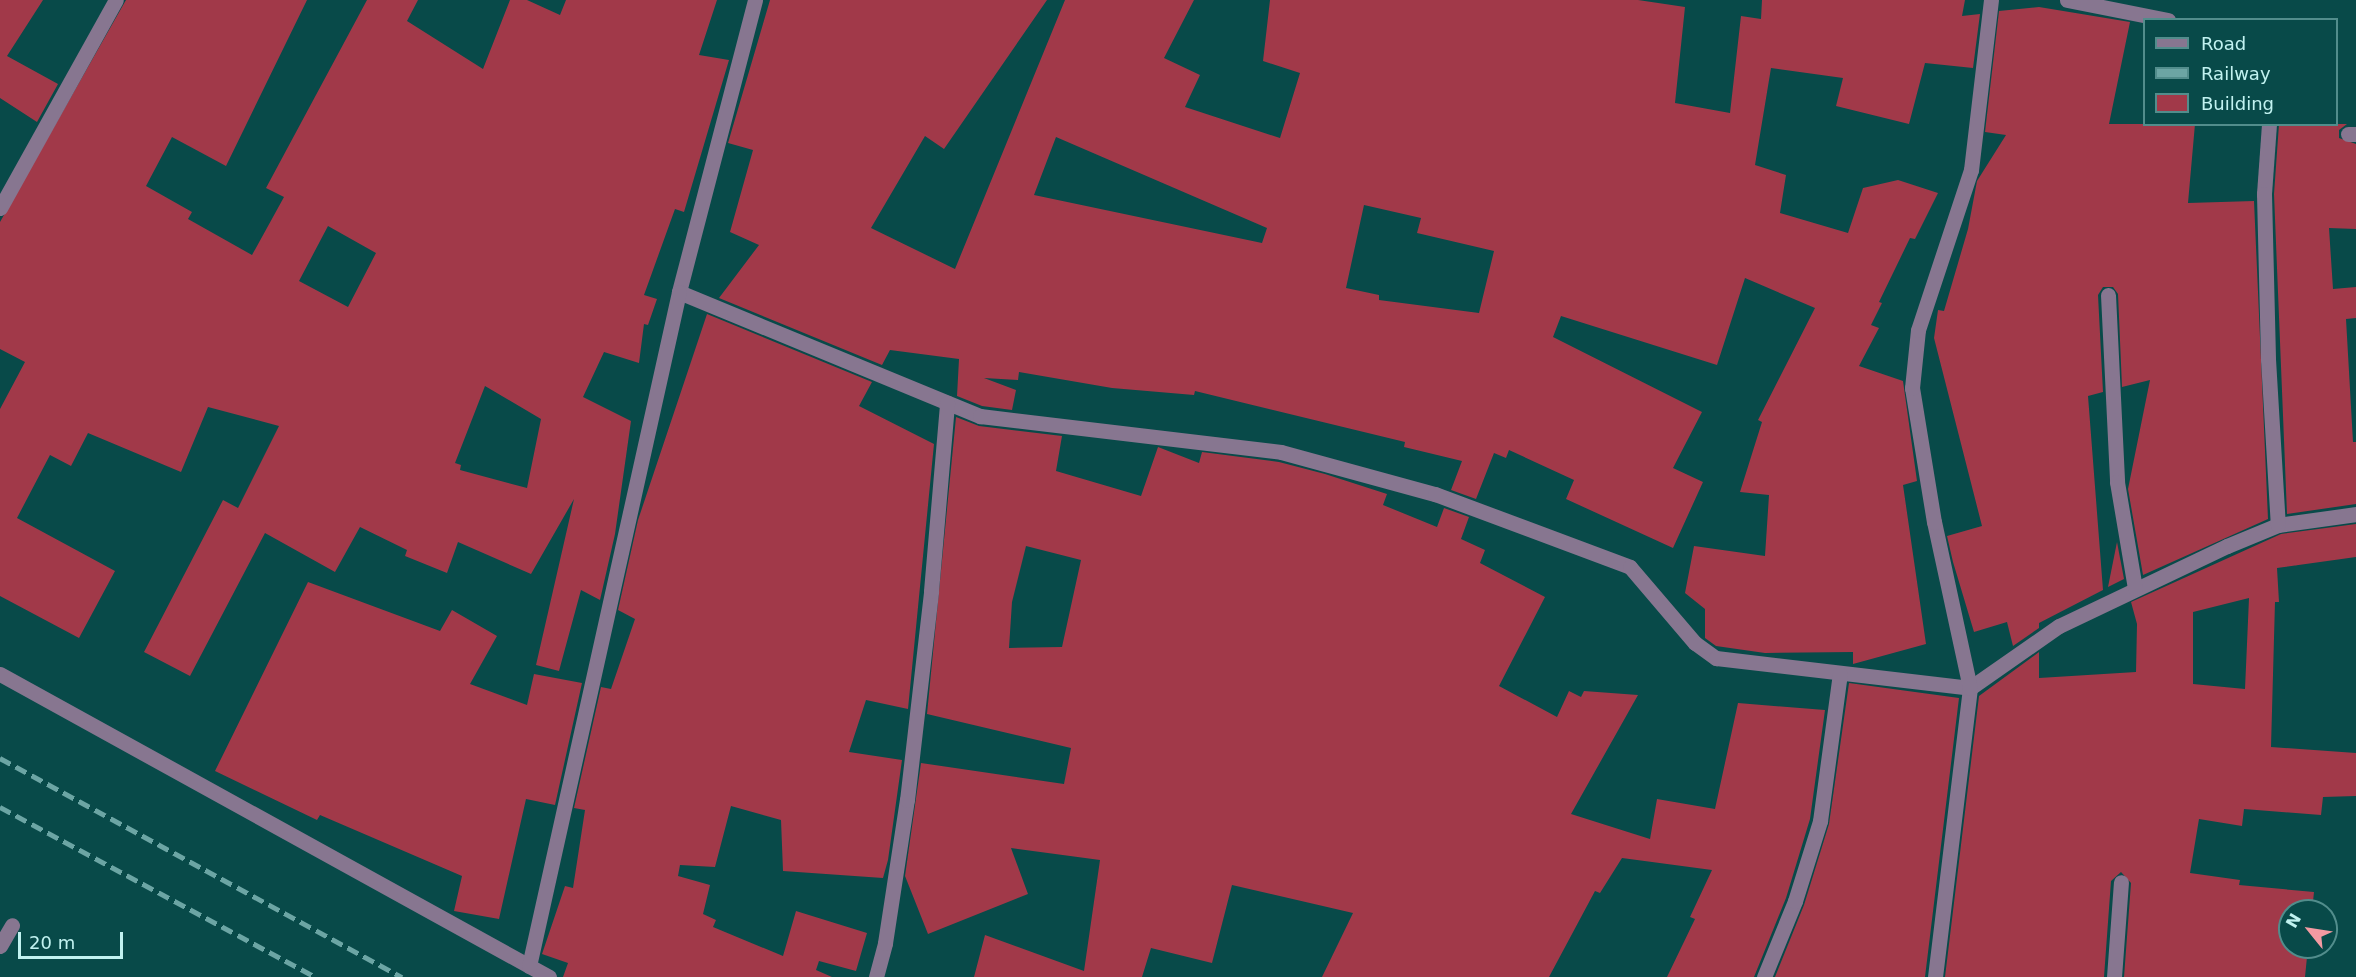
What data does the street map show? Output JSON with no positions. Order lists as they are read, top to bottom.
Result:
{
  "legend": ["Road", "Railway", "Building"],
  "scale_bar": "20 m",
  "north": "top left"
}
